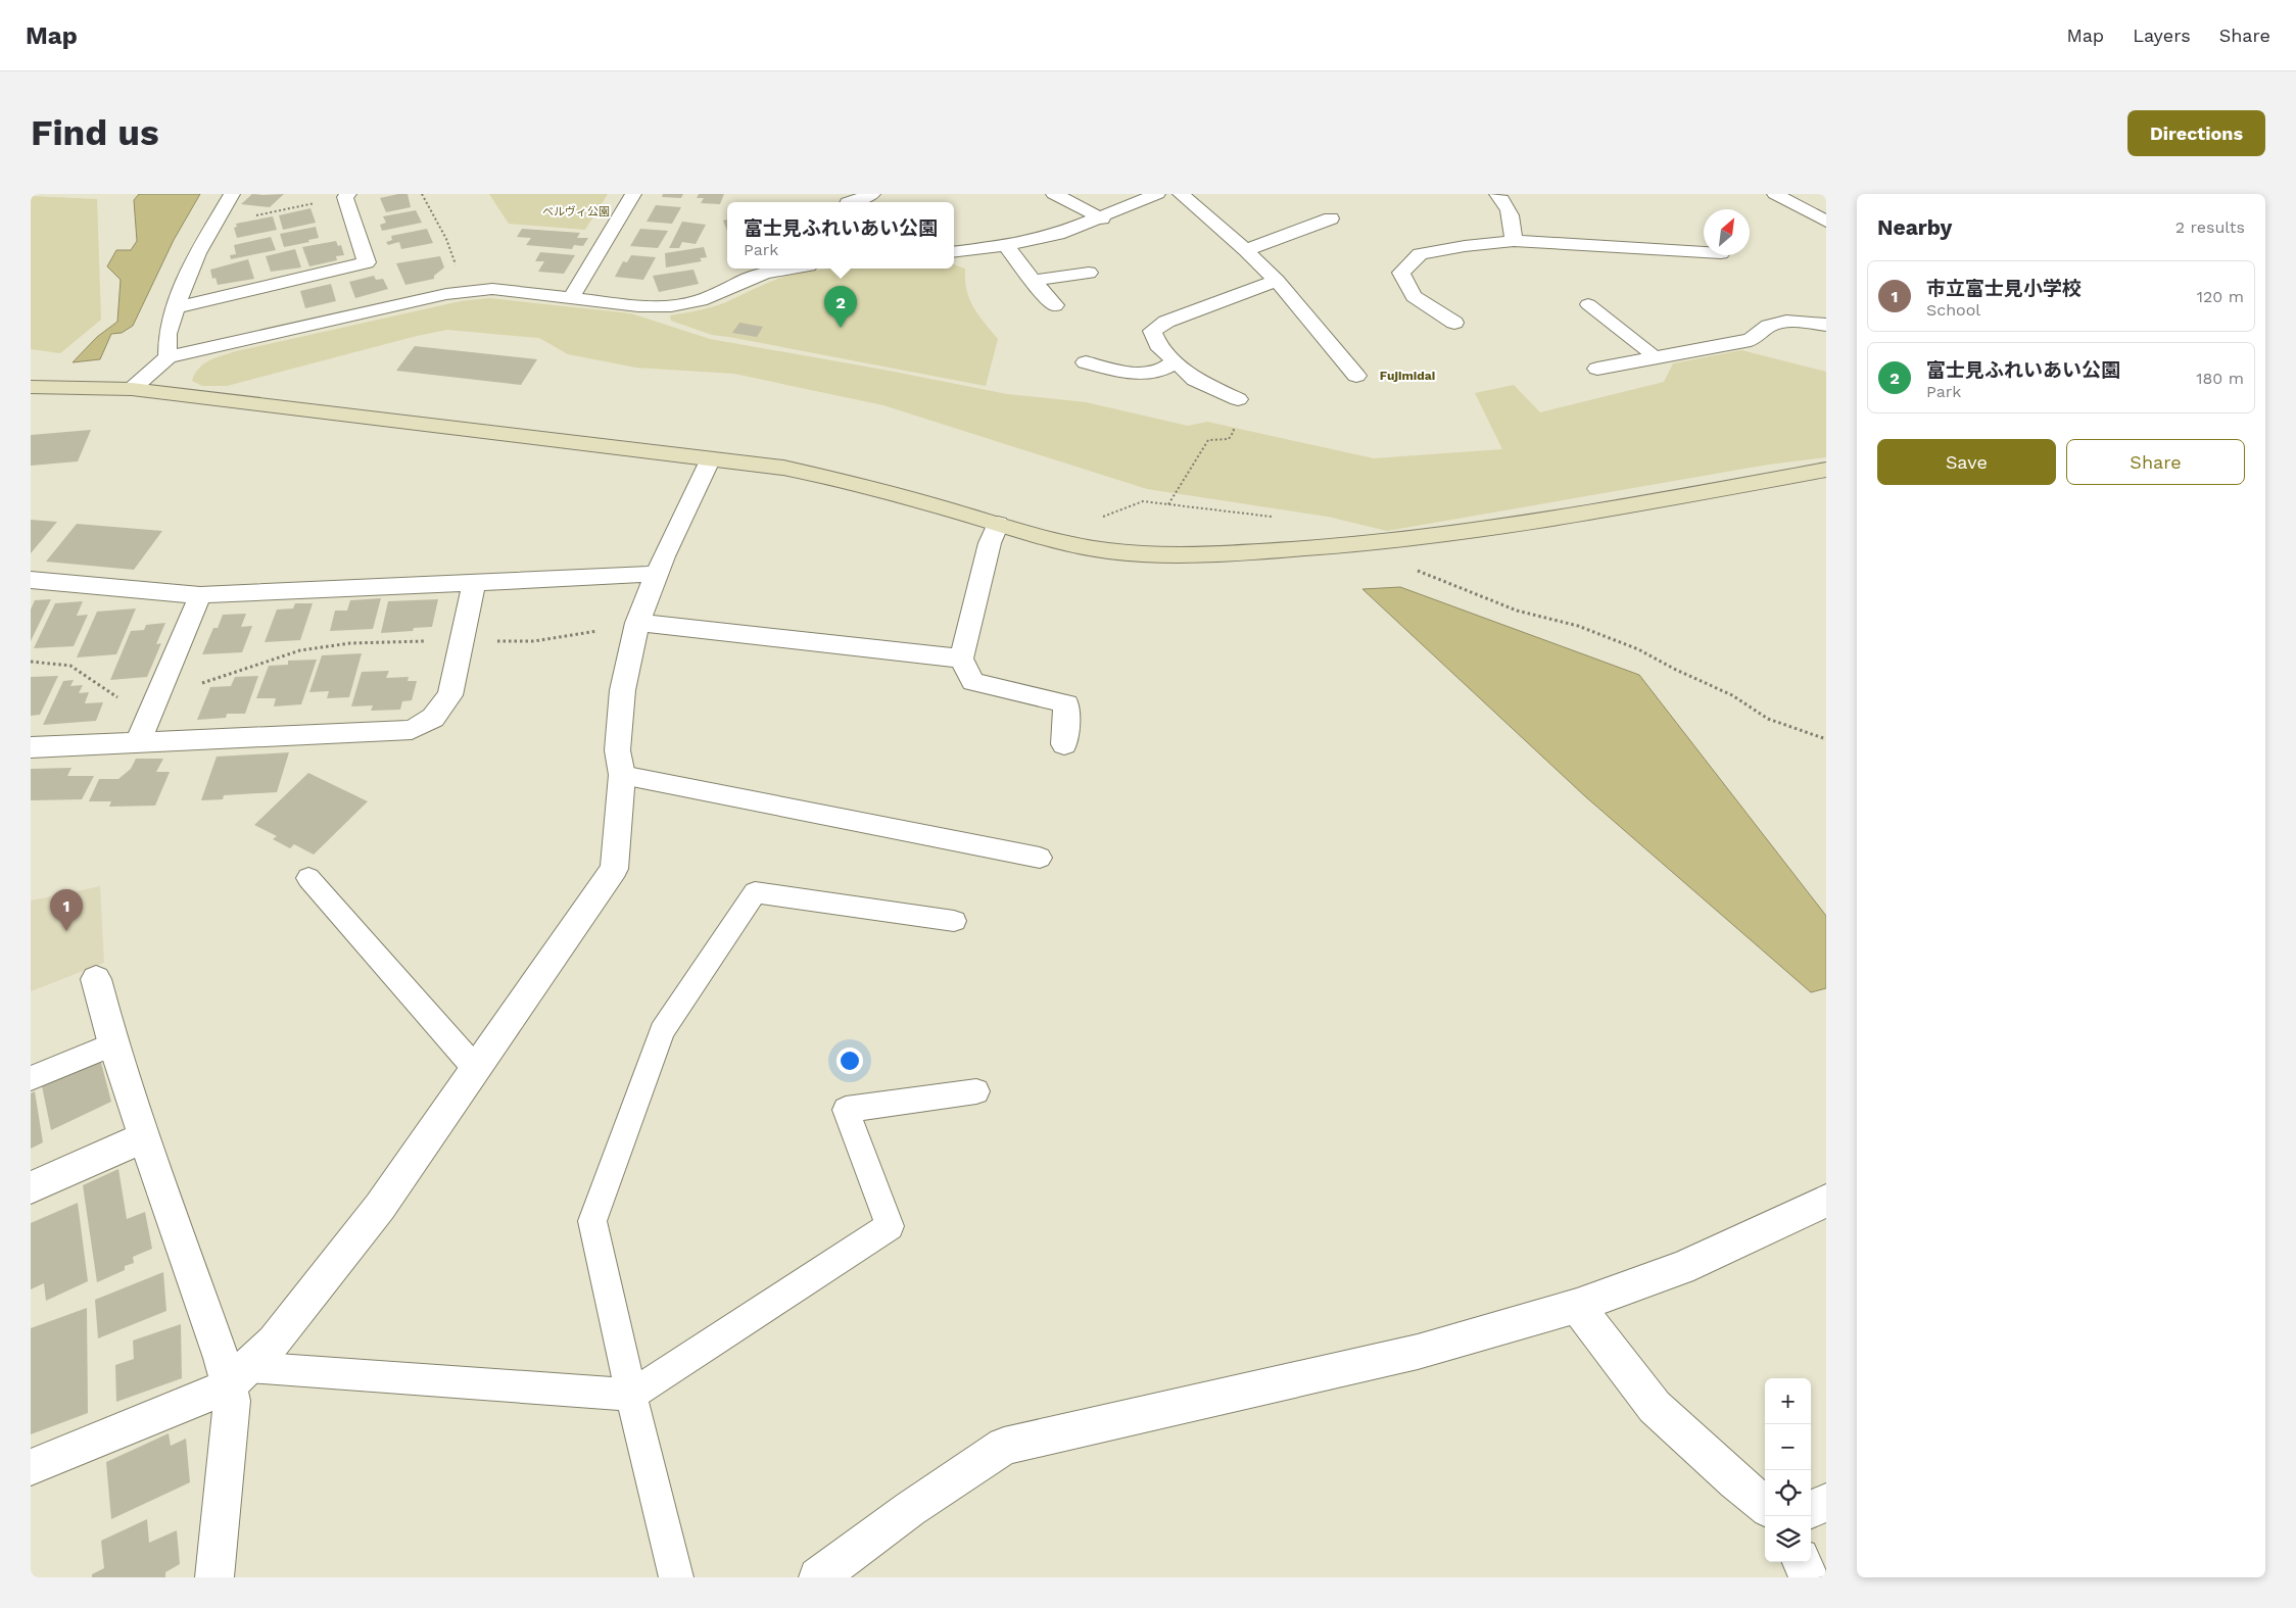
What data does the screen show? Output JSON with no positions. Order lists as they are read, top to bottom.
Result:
{
  "districts": ["Fujimidai"],
  "parks": ["ベルヴィ公園"],
  "north": "top right",
  "page": {
    "header": "Map",
    "nav": ["Map", "Layers", "Share"],
    "buttons": [
      "Directions",
      ["Save", "Share"]
    ],
    "title": "Find us",
    "heading": ["Nearby", "2 results"],
    "popup": ["富士見ふれいあい公園", "Park"],
    "list": [
      {
        "mark": "1",
        "name": "市立富士見小学校",
        "note": "School",
        "value": "120 m"
      },
      {
        "mark": "2",
        "name": "富士見ふれいあい公園",
        "note": "Park",
        "value": "180 m"
      }
    ],
    "pins": ["2", "1"],
    "map_buttons": ["+", "−"]
  }
}
